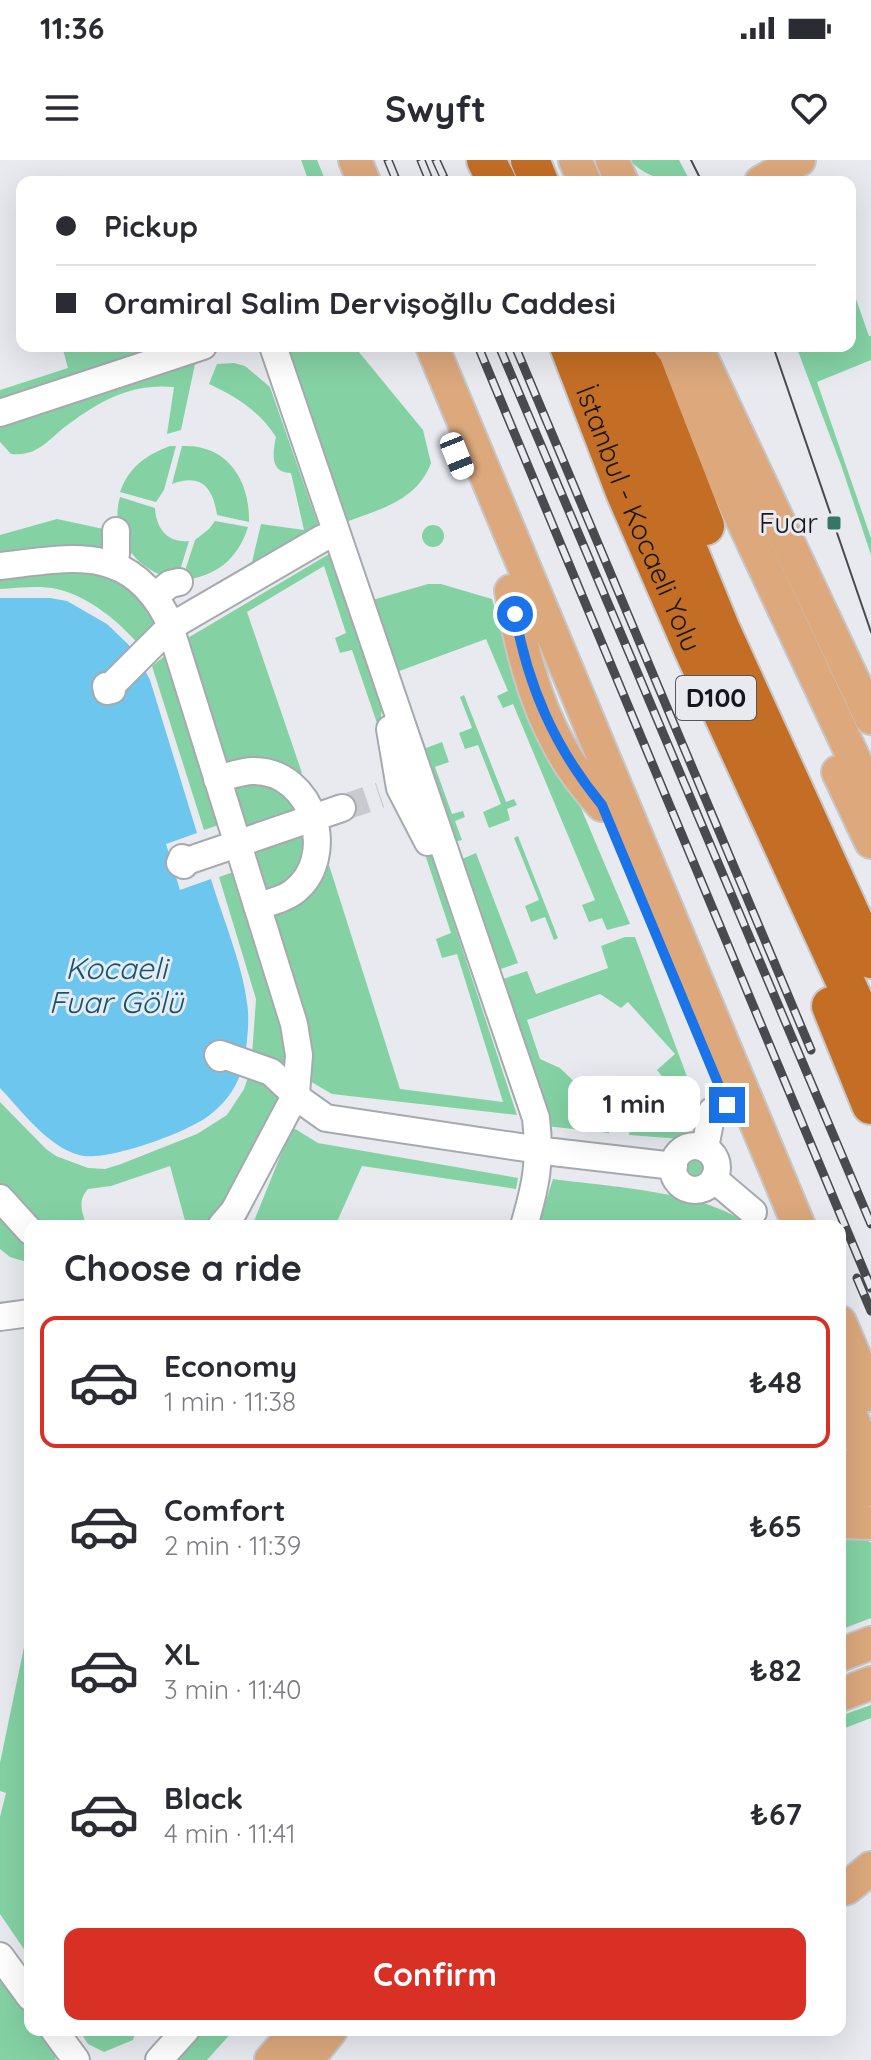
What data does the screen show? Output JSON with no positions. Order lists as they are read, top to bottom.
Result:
{
  "streets": {
    "highway": ["İstanbul - Kocaeli Yolu", "D100"]
  },
  "crossings": [
    ["İstanbul - Kocaeli Yolu", "D100"]
  ],
  "water": ["Kocaeli Fuar Gölü"],
  "places": {
    "transit": ["Fuar"]
  },
  "page": {
    "status": "11:36",
    "header": "Swyft",
    "banner": ["Pickup", "Oramiral Salim Dervişoğllu Caddesi"],
    "bubble": "1 min",
    "heading": "Choose a ride",
    "list": [
      {
        "name": "Economy",
        "note": "1 min · 11:38",
        "value": "₺48"
      },
      {
        "name": "Comfort",
        "note": "2 min · 11:39",
        "value": "₺65"
      },
      {
        "name": "XL",
        "note": "3 min · 11:40",
        "value": "₺82"
      },
      {
        "name": "Black",
        "note": "4 min · 11:41",
        "value": "₺67"
      }
    ],
    "buttons": "Confirm"
  }
}
